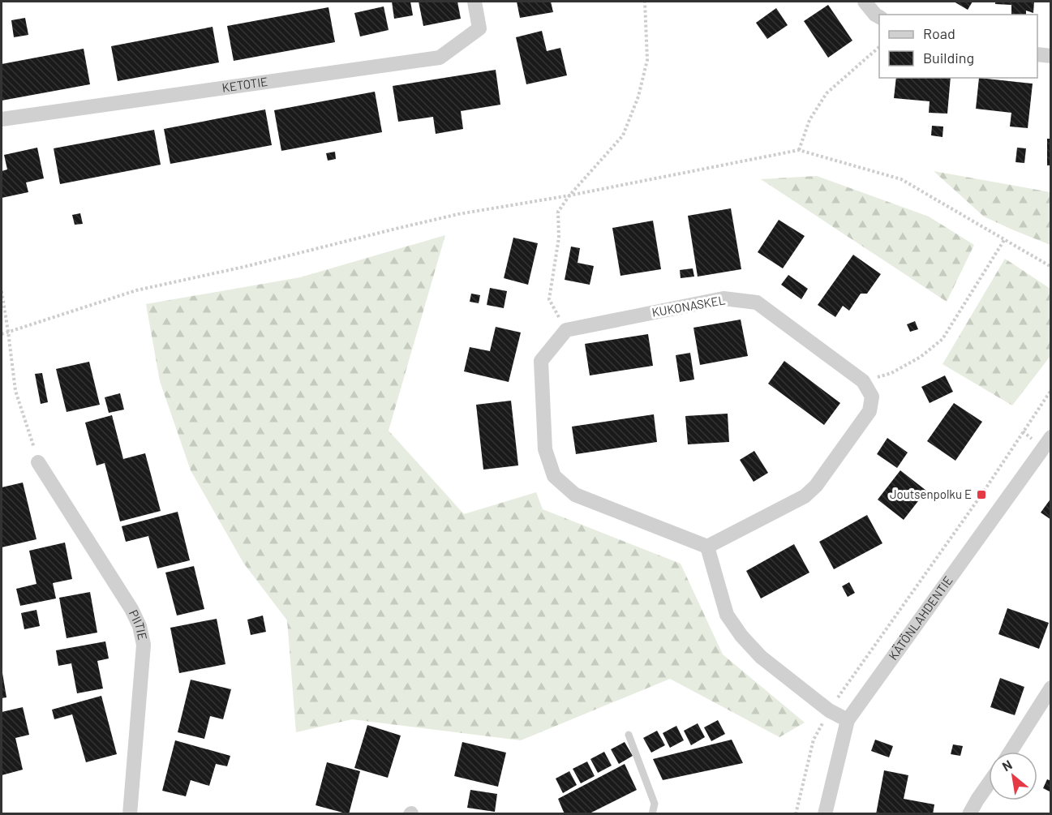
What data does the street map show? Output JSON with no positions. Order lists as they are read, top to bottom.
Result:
{
  "streets": {
    "street": [
      "KETOTIE",
      "KUKONASKEL",
      "KÄTÖNLAHDENTIE",
      "PIITIE"
    ]
  },
  "places": {
    "transit": ["Joutsenpolku E"]
  },
  "legend": ["Road", "Building"],
  "north": "top left"
}
